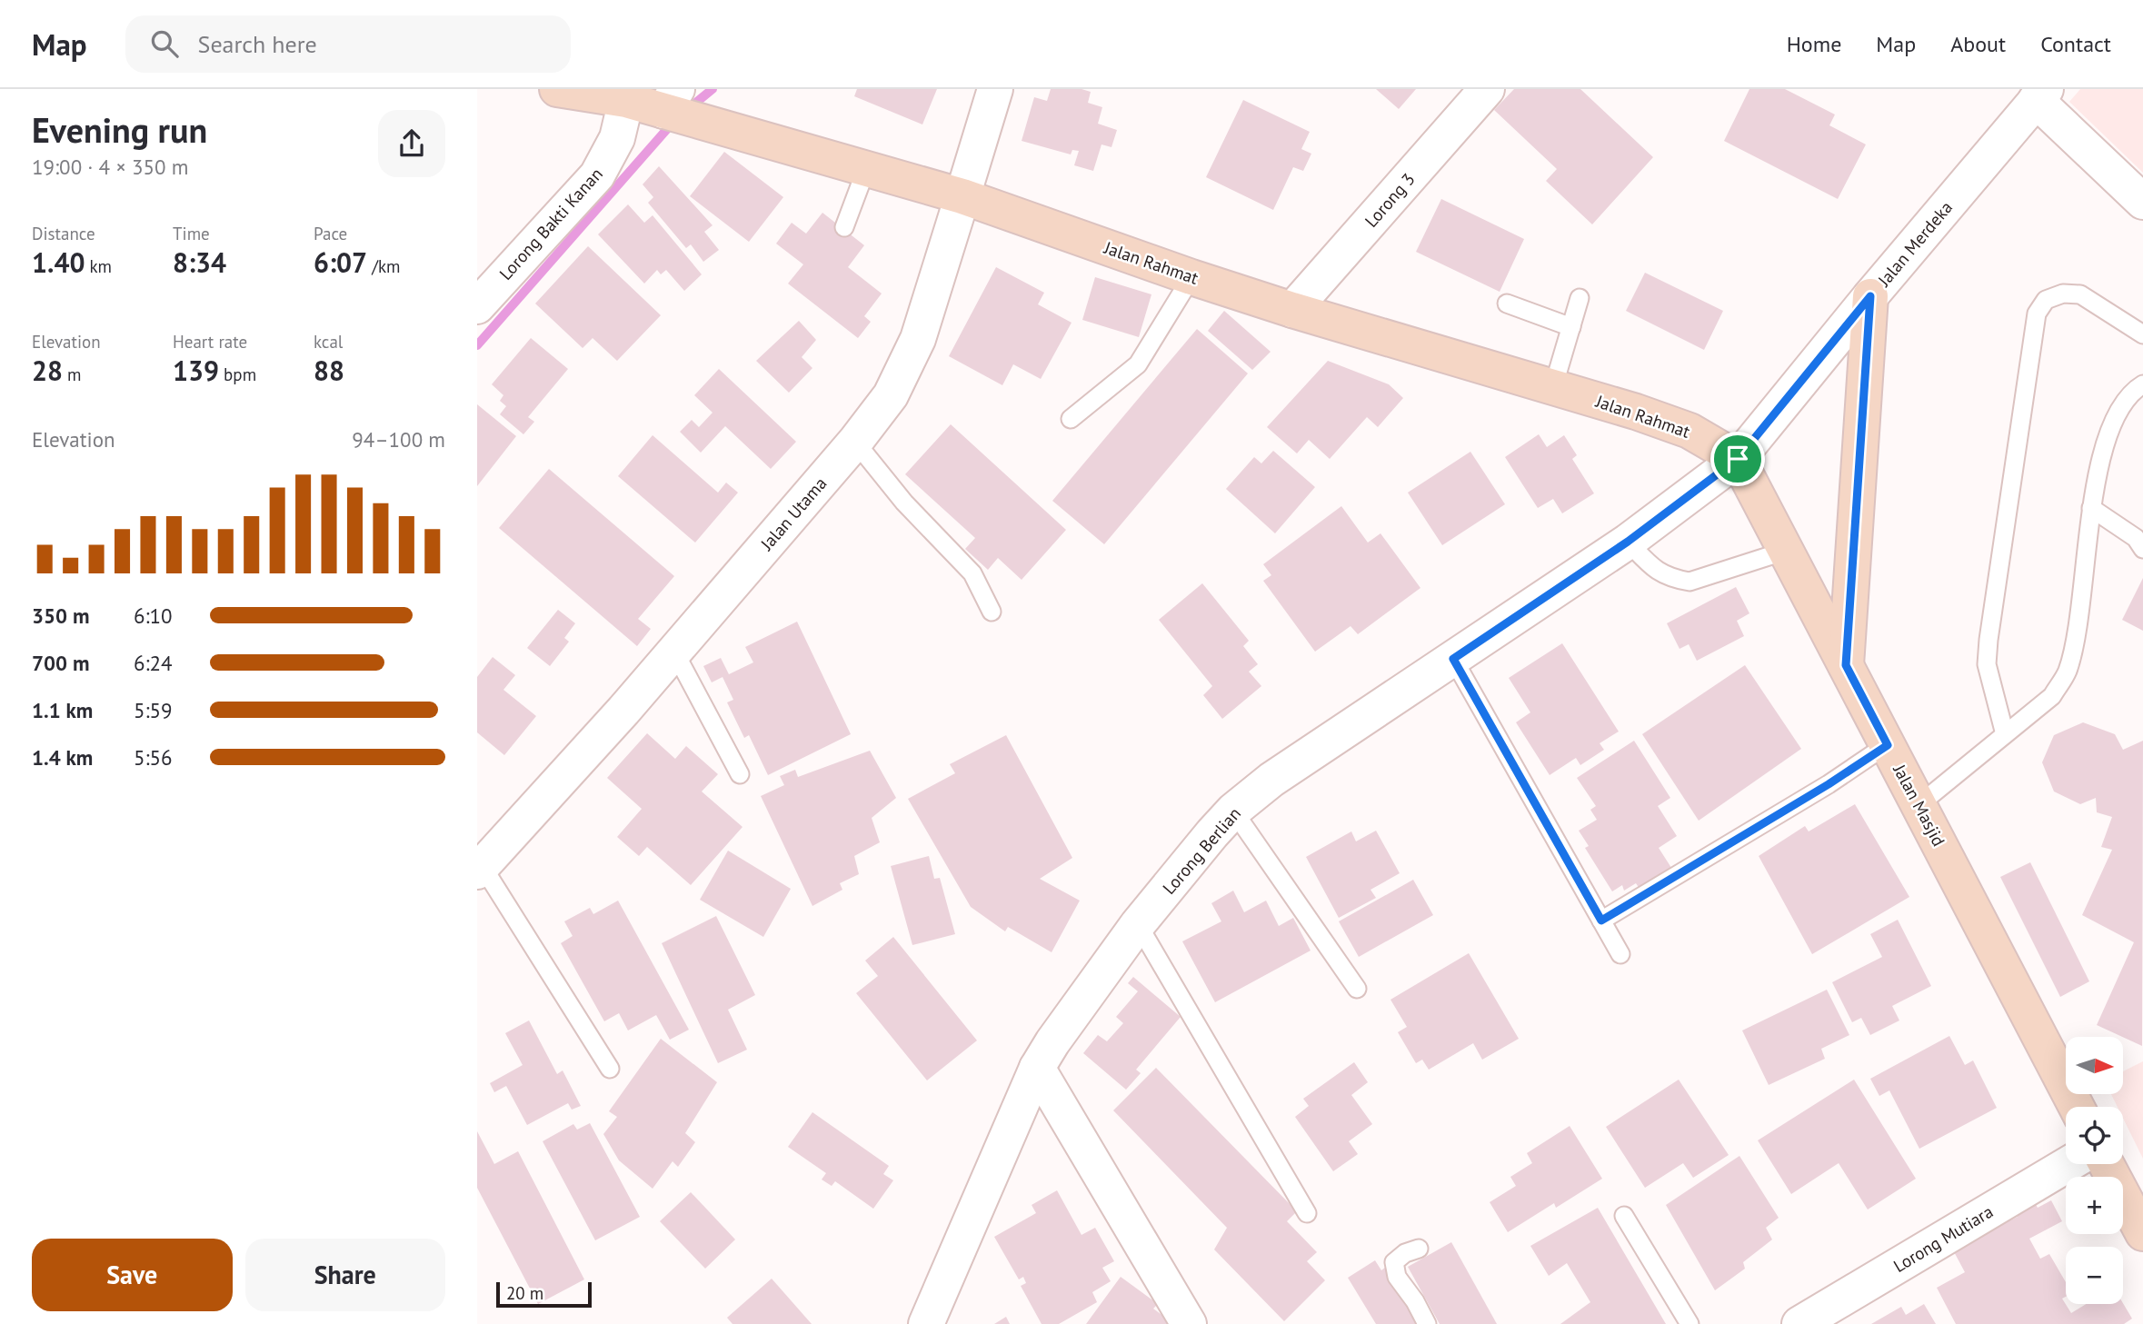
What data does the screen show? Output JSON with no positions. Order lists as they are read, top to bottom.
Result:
{
  "streets": {
    "main road": ["Jalan Rahmat", "Jalan Masjid"],
    "street": [
      "Lorong 3",
      "Lorong Bakti Kanan",
      "Jalan Merdeka",
      "Jalan Utama",
      "Lorong Berlian",
      "Lorong Mutiara"
    ]
  },
  "crossings": [
    ["Lorong 3", "Jalan Rahmat"],
    ["Lorong Bakti Kanan", "Jalan Rahmat"],
    ["Jalan Merdeka", "Jalan Rahmat"],
    ["Jalan Merdeka", "Jalan Masjid"],
    ["Jalan Merdeka", "Lorong Berlian"],
    ["Jalan Rahmat", "Jalan Utama"],
    ["Jalan Rahmat", "Jalan Masjid"],
    ["Jalan Rahmat", "Lorong Berlian"],
    ["Jalan Masjid", "Lorong Berlian"]
  ],
  "scale_bar": "20 m",
  "north": "right",
  "page": {
    "header": "Map",
    "search": "Search here",
    "nav": [
      "Home",
      "Map",
      "About",
      "Contact"
    ],
    "heading": ["Evening run", "19:00 · 4 × 350 m"],
    "stats": [
      ["Distance", "1.40 km"],
      ["Time", "8:34"],
      ["Pace", "6:07 /km"],
      ["Elevation", "28 m"],
      ["Heart rate", "139 bpm"],
      ["kcal", "88"]
    ],
    "chart": ["Elevation", "94–100 m"],
    "list": [
      {
        "name": "350 m",
        "note": "6:10"
      },
      {
        "name": "700 m",
        "note": "6:24"
      },
      {
        "name": "1.1 km",
        "note": "5:59"
      },
      {
        "name": "1.4 km",
        "note": "5:56"
      }
    ],
    "map_buttons": ["+", "−"],
    "buttons": ["Save", "Share"],
    "scale": "20 m"
  }
}
